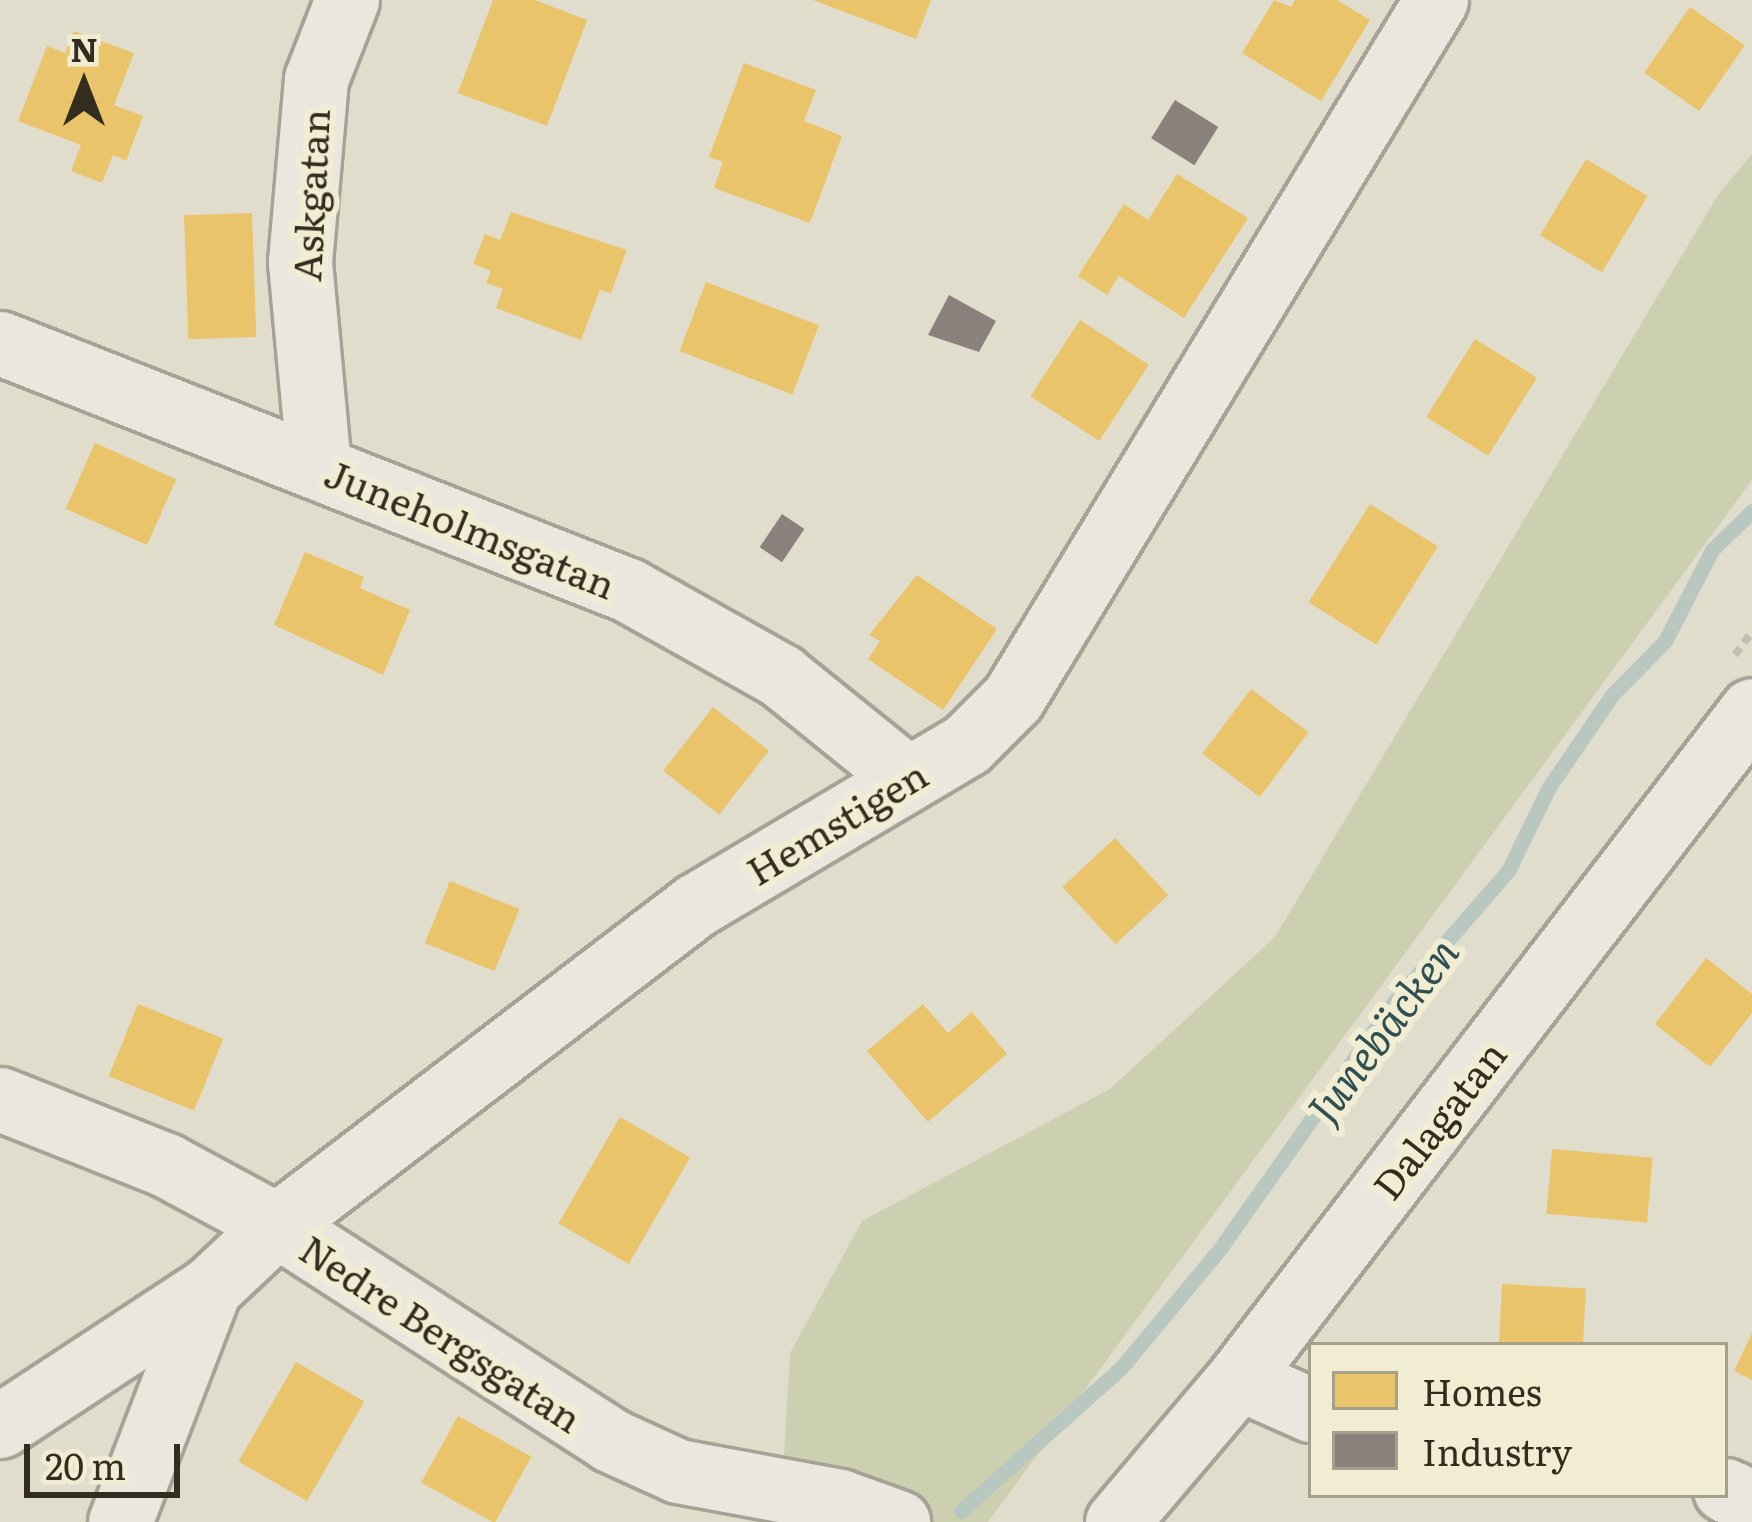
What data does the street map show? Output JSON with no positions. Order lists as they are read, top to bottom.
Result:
{
  "streets": {
    "street": [
      "Askgatan",
      "Juneholmsgatan",
      "Hemstigen",
      "Dalagatan",
      "Nedre Bergsgatan"
    ]
  },
  "crossings": [
    ["Askgatan", "Juneholmsgatan"],
    ["Juneholmsgatan", "Hemstigen"],
    ["Hemstigen", "Nedre Bergsgatan"]
  ],
  "water": ["Junebäcken"],
  "legend": ["Homes", "Industry"],
  "scale_bar": "20 m",
  "north": "top"
}
